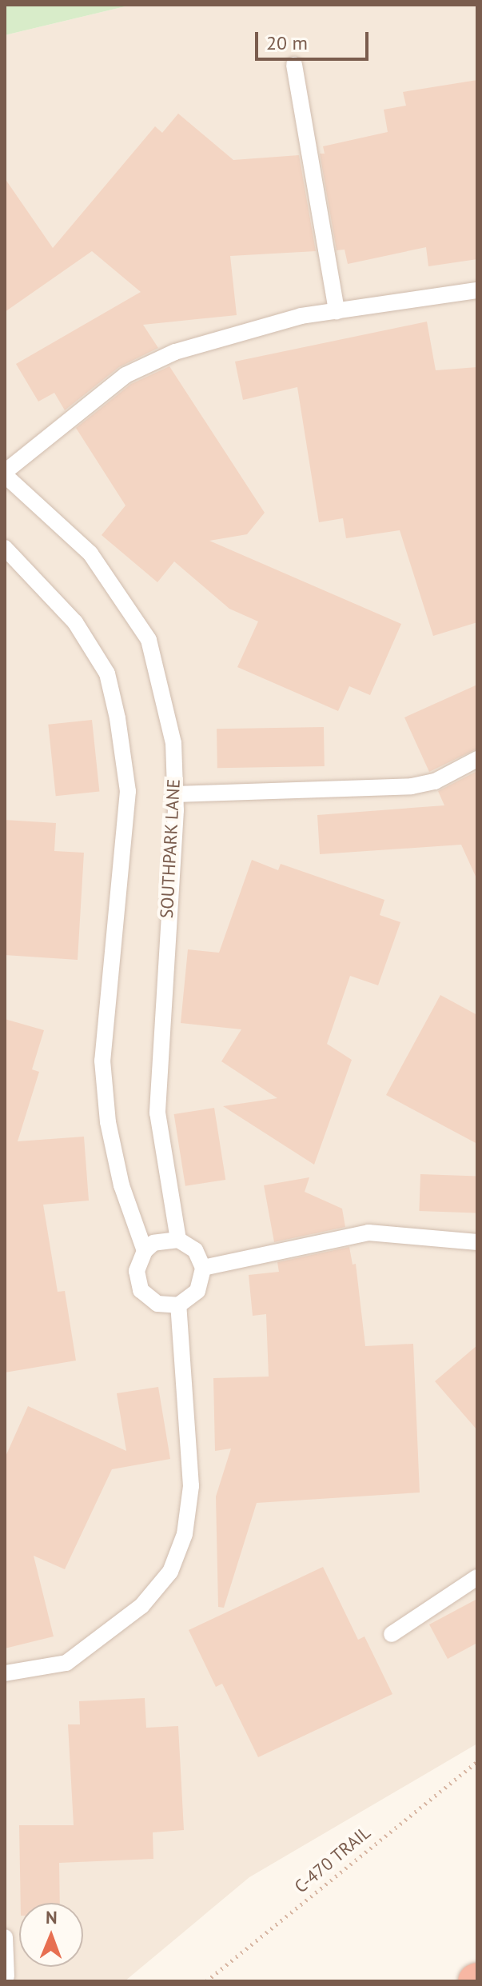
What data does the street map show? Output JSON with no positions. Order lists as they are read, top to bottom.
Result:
{
  "streets": {
    "lane": ["SOUTHPARK LANE"],
    "path": ["C-470 TRAIL"]
  },
  "scale_bar": "20 m",
  "north": "top"
}
